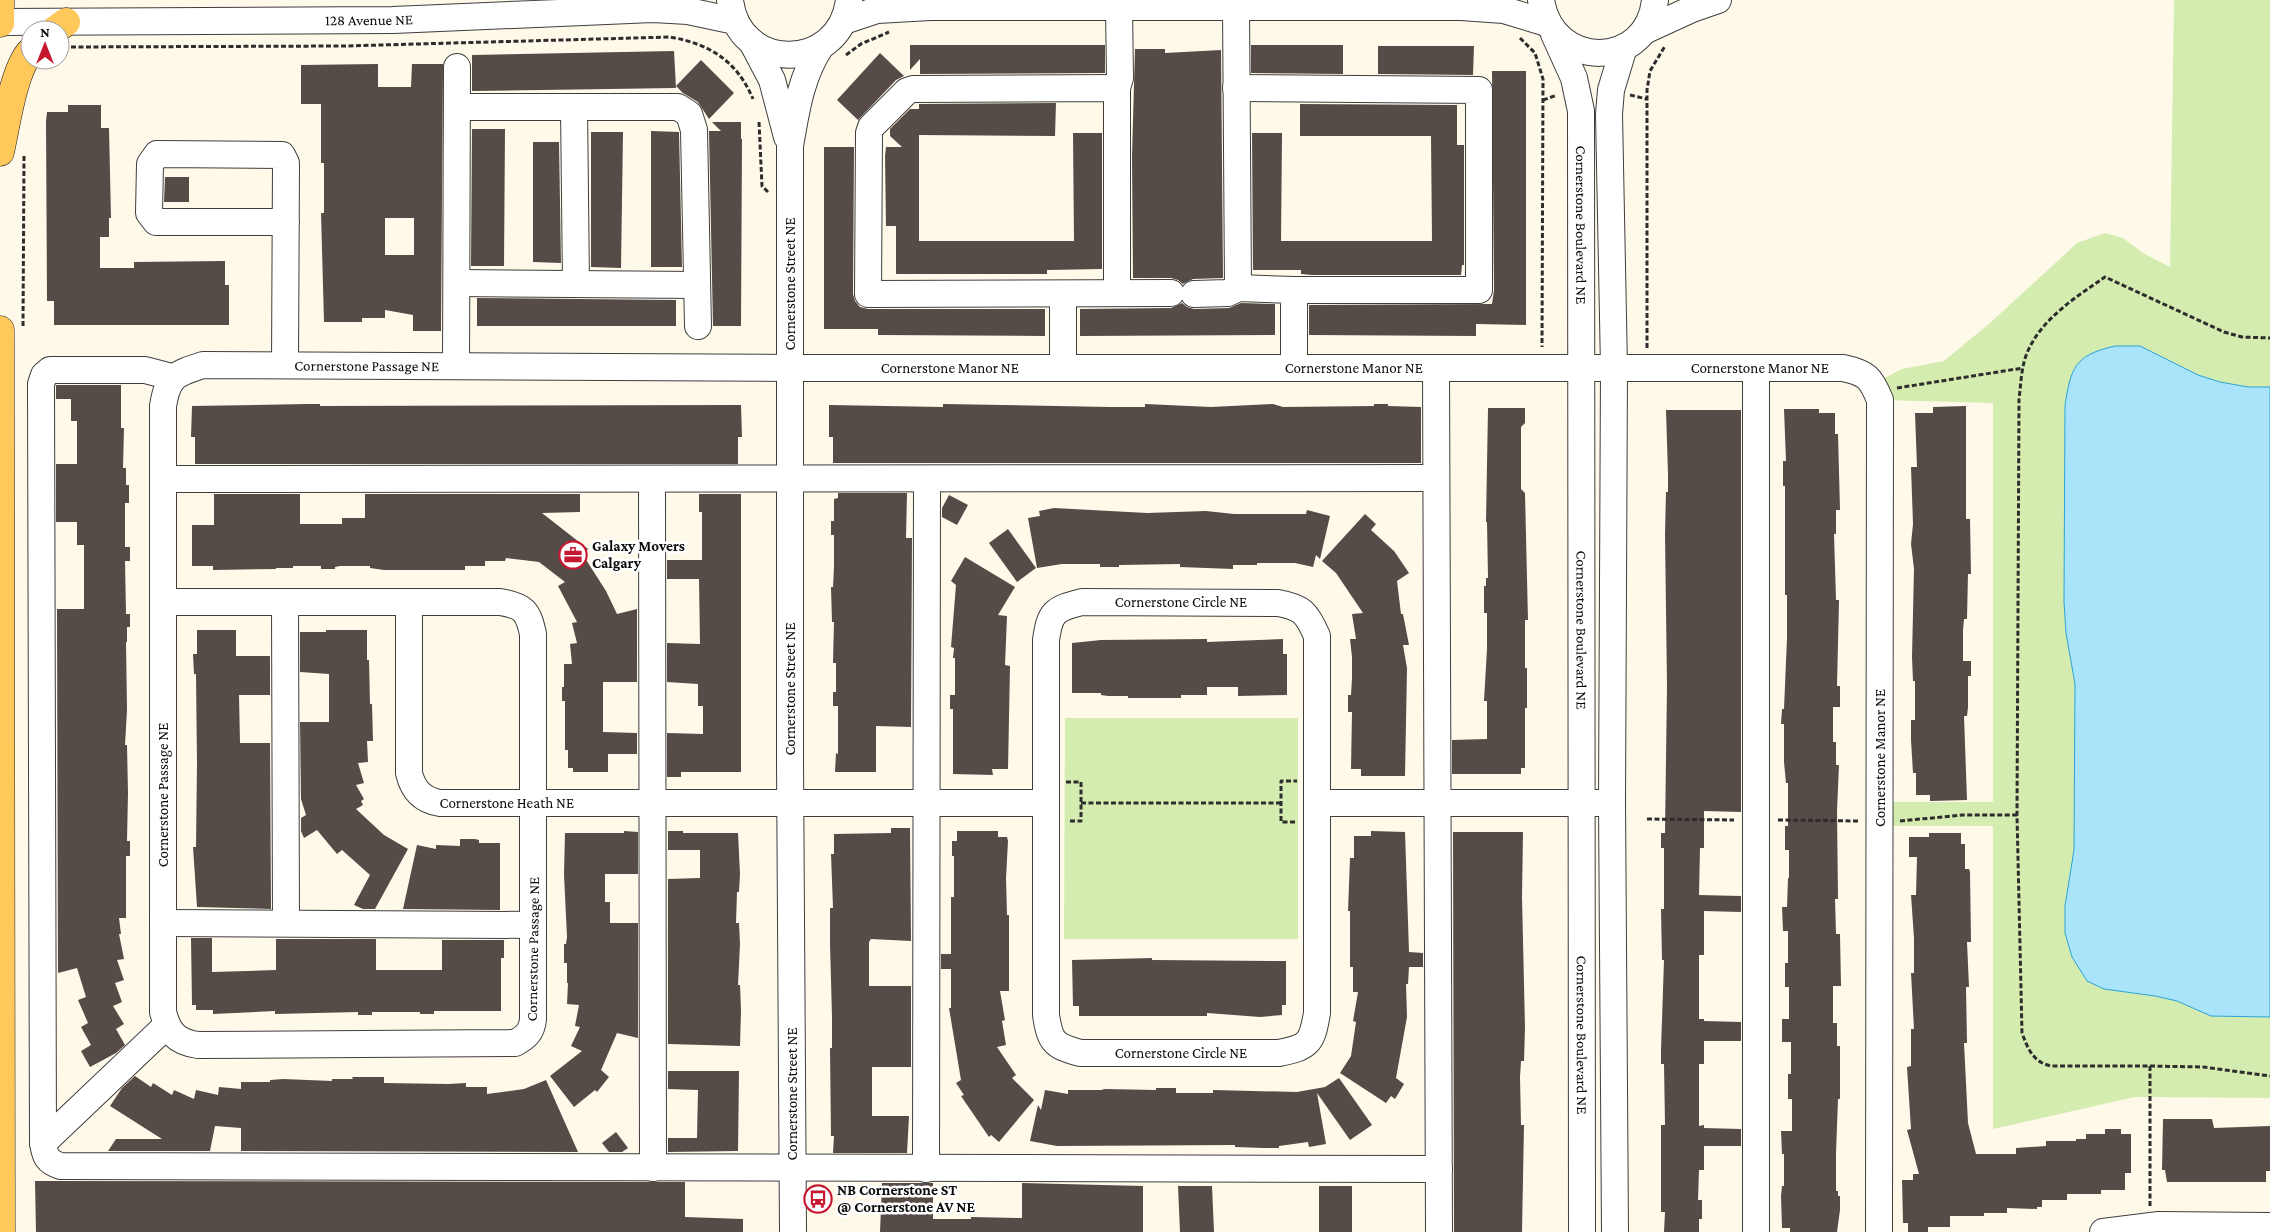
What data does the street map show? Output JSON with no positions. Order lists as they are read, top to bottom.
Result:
{
  "streets": {
    "street": [
      "128 Avenue NE",
      "Cornerstone Boulevard NE",
      "Cornerstone Street NE",
      "Cornerstone Passage NE",
      "Cornerstone Manor NE",
      "Cornerstone Circle NE",
      "Cornerstone Heath NE"
    ]
  },
  "crossings": [
    ["128 Avenue NE", "Cornerstone Street NE"],
    ["Cornerstone Boulevard NE", "Cornerstone Manor NE"],
    ["Cornerstone Street NE", "Cornerstone Passage NE"],
    ["Cornerstone Street NE", "Cornerstone Manor NE"],
    ["Cornerstone Street NE", "Cornerstone Heath NE"],
    ["Cornerstone Passage NE", "Cornerstone Manor NE"],
    ["Cornerstone Passage NE", "Cornerstone Heath NE"]
  ],
  "places": {
    "office": ["Galaxy Movers Calgary"],
    "bus stop": ["NB Cornerstone ST @ Cornerstone AV NE"]
  },
  "north": "top"
}
